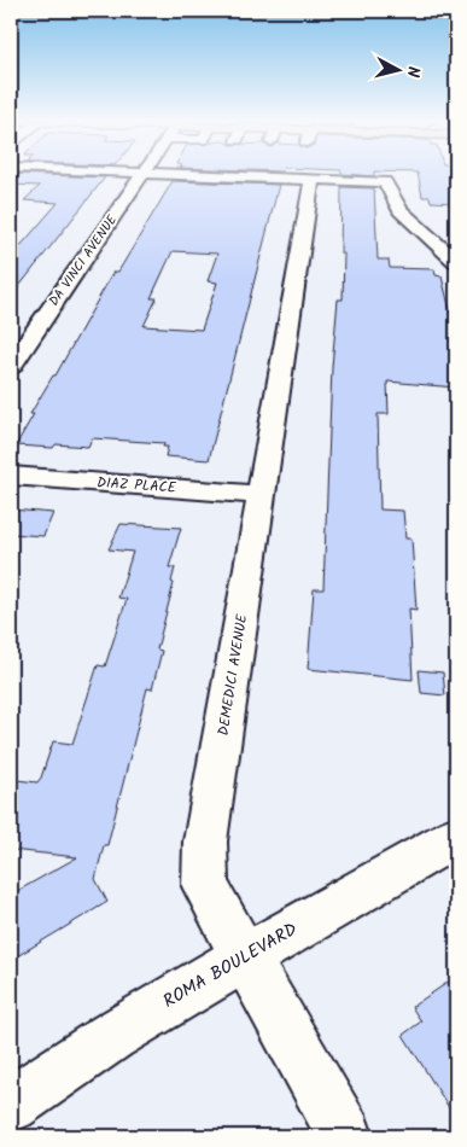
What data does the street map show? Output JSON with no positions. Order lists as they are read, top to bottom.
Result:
{
  "streets": {
    "street": [
      "DA VINCI AVENUE",
      "DIAZ PLACE",
      "DEMEDICI AVENUE",
      "ROMA BOULEVARD"
    ]
  },
  "crossings": [
    ["DIAZ PLACE", "DEMEDICI AVENUE"],
    ["DEMEDICI AVENUE", "ROMA BOULEVARD"]
  ],
  "north": "right"
}
